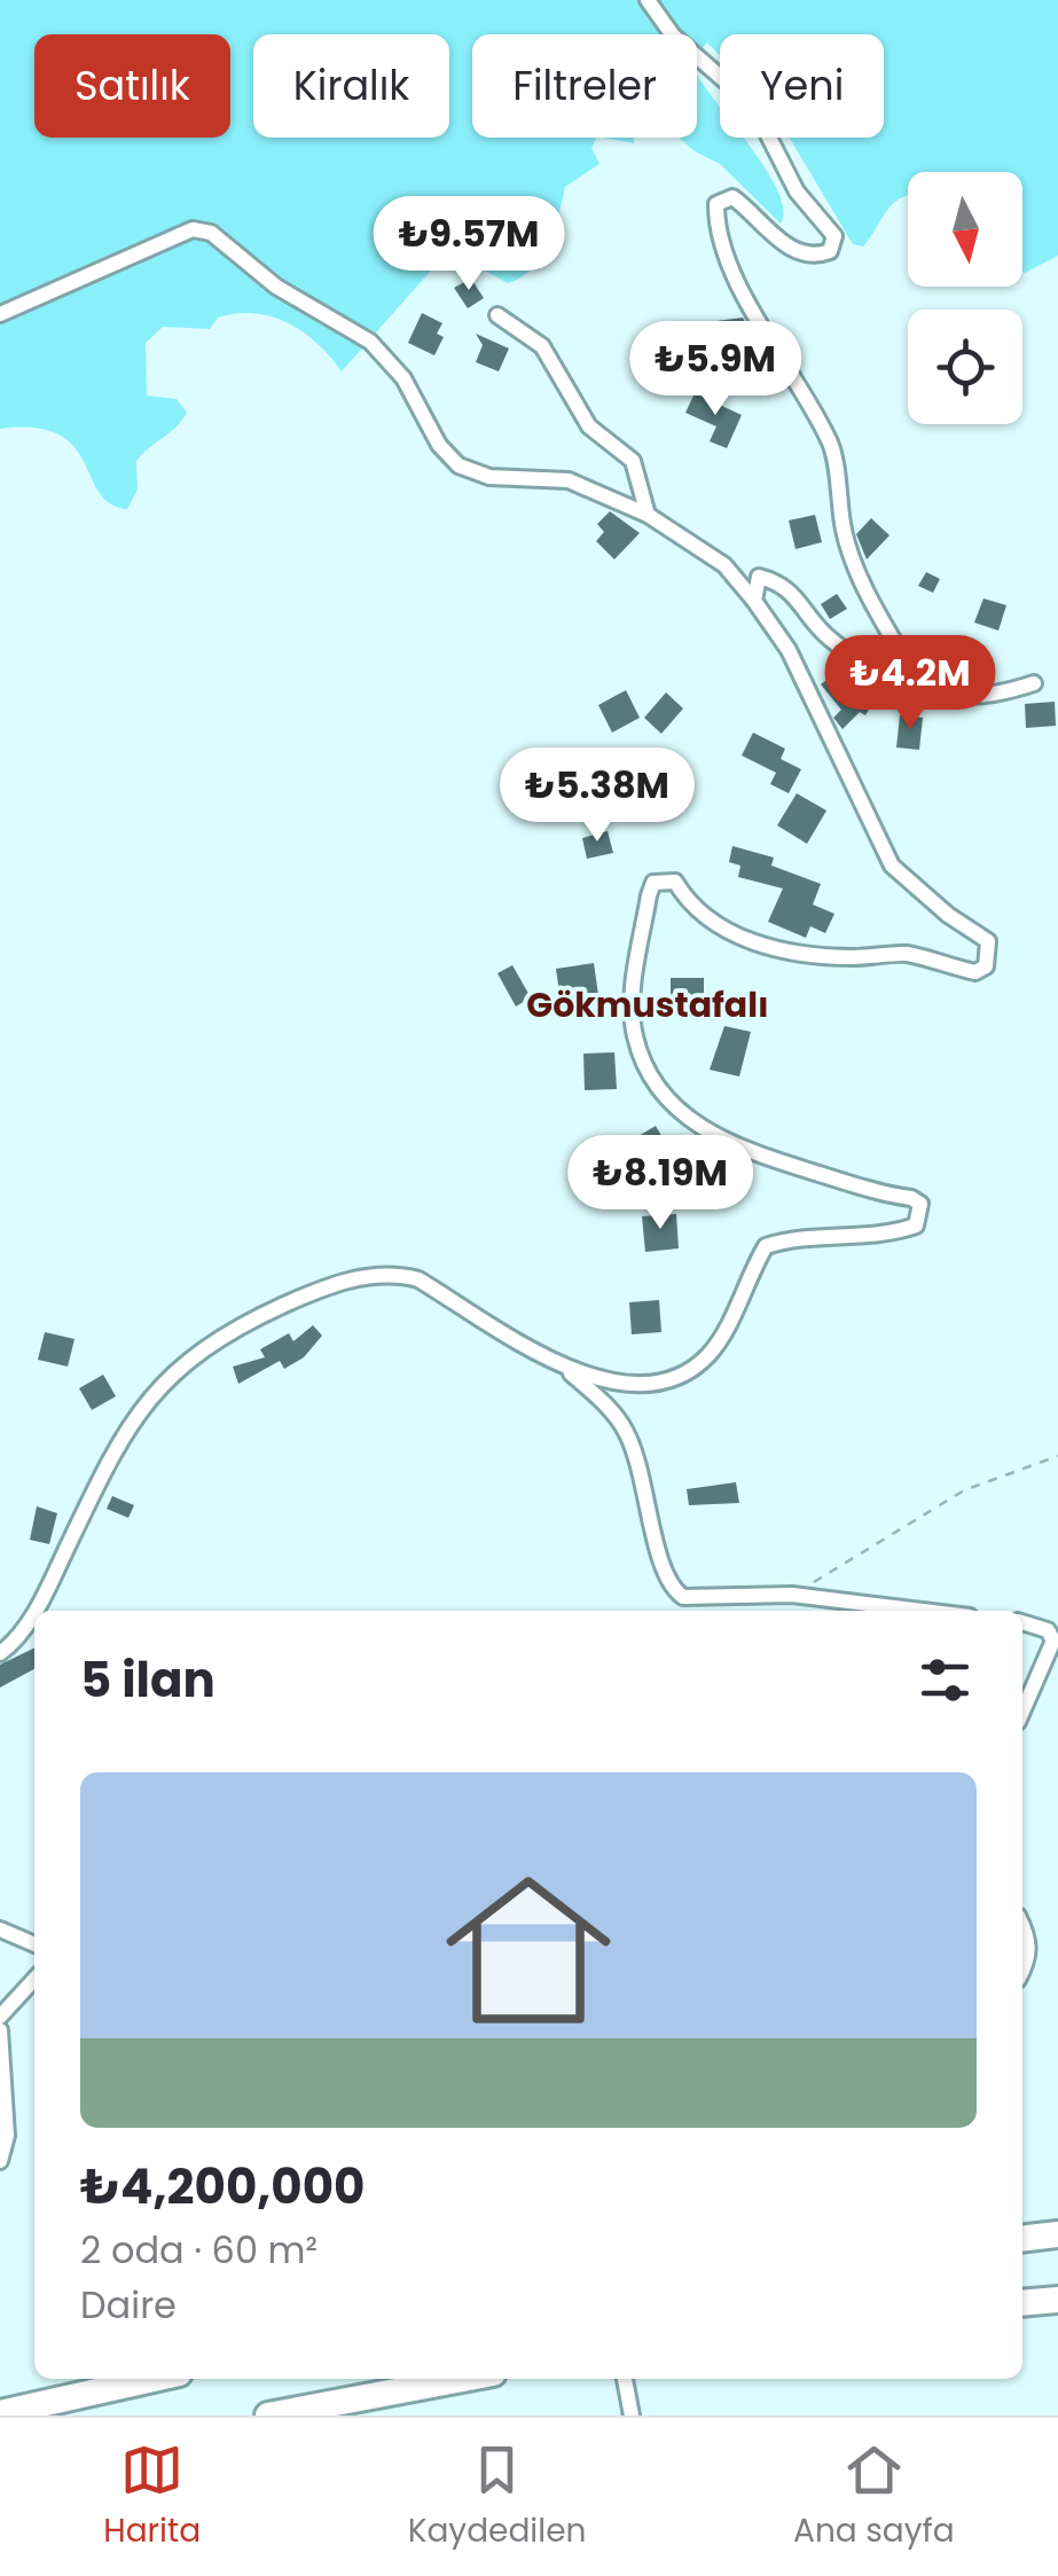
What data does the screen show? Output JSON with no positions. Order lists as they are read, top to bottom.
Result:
{
  "districts": ["Gökmustafalı"],
  "north": "bottom",
  "page": {
    "chip": [
      "Satılık",
      "Kiralık",
      "Filtreler",
      "Yeni"
    ],
    "price": [
      "₺9.57M",
      "₺5.9M",
      "₺4.2M",
      "₺5.38M",
      "₺8.19M"
    ],
    "heading": "5 ilan",
    "list": [
      {
        "name": "₺4,200,000",
        "note": "2 oda · 60 m² · Daire"
      }
    ],
    "tabs": ["Harita", "Kaydedilen", "Ana sayfa"]
  }
}
